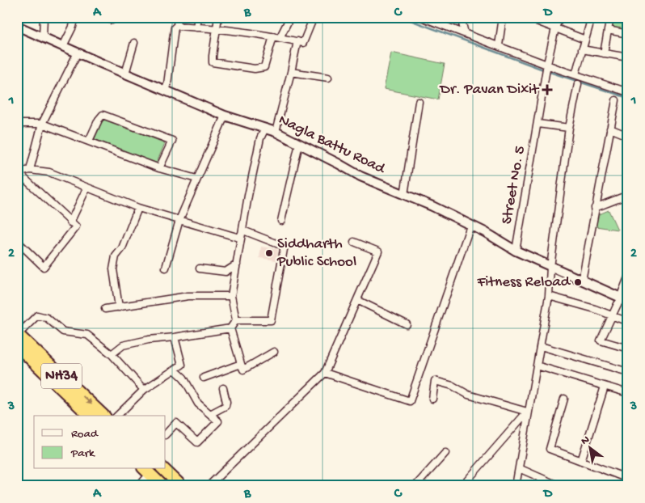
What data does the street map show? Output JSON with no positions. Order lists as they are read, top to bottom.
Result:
{
  "streets": {
    "highway": ["NH34"],
    "street": ["Nagla Battu Road", "Street No. 5"]
  },
  "crossings": [
    ["Nagla Battu Road", "Street No. 5"]
  ],
  "places": {
    "health": ["Dr. Pavan Dixit"],
    "other": ["Siddharth Public School", "Fitness Reload"]
  },
  "legend": ["Road", "Park"],
  "north": "top left",
  "grid": {
    "columns": [
      "A",
      "B",
      "C",
      "D"
    ],
    "rows": ["1", "2", "3"]
  }
}
